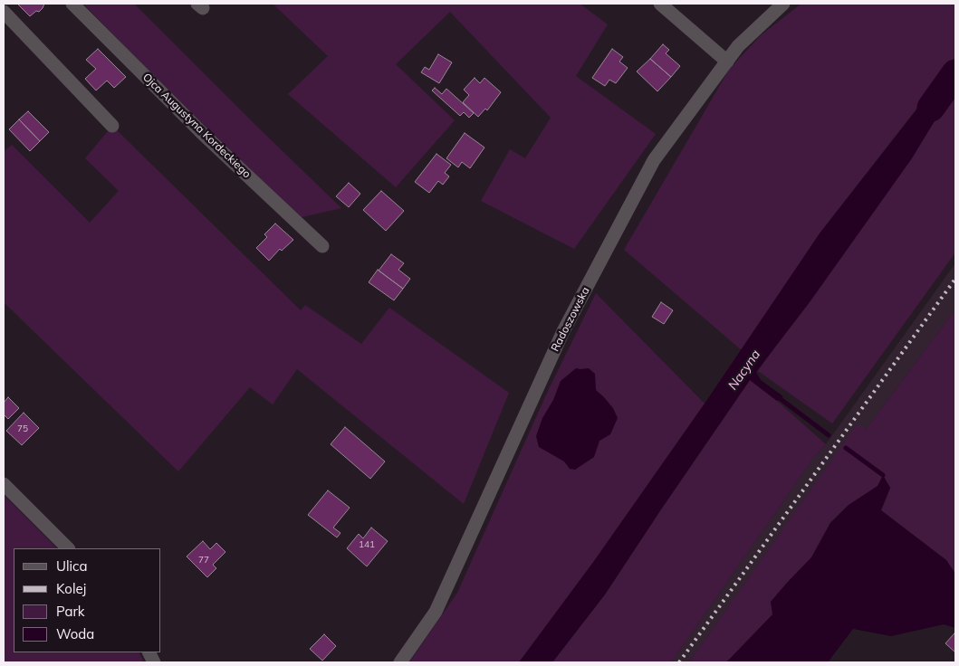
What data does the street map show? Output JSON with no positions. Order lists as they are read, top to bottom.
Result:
{
  "streets": {
    "street": ["Ojca Augustyna Kordeckiego", "Radoszowska"]
  },
  "water": ["Nacyna"],
  "house_numbers": ["75", "141", "77"],
  "legend": [
    "Ulica",
    "Kolej",
    "Park",
    "Woda"
  ]
}
